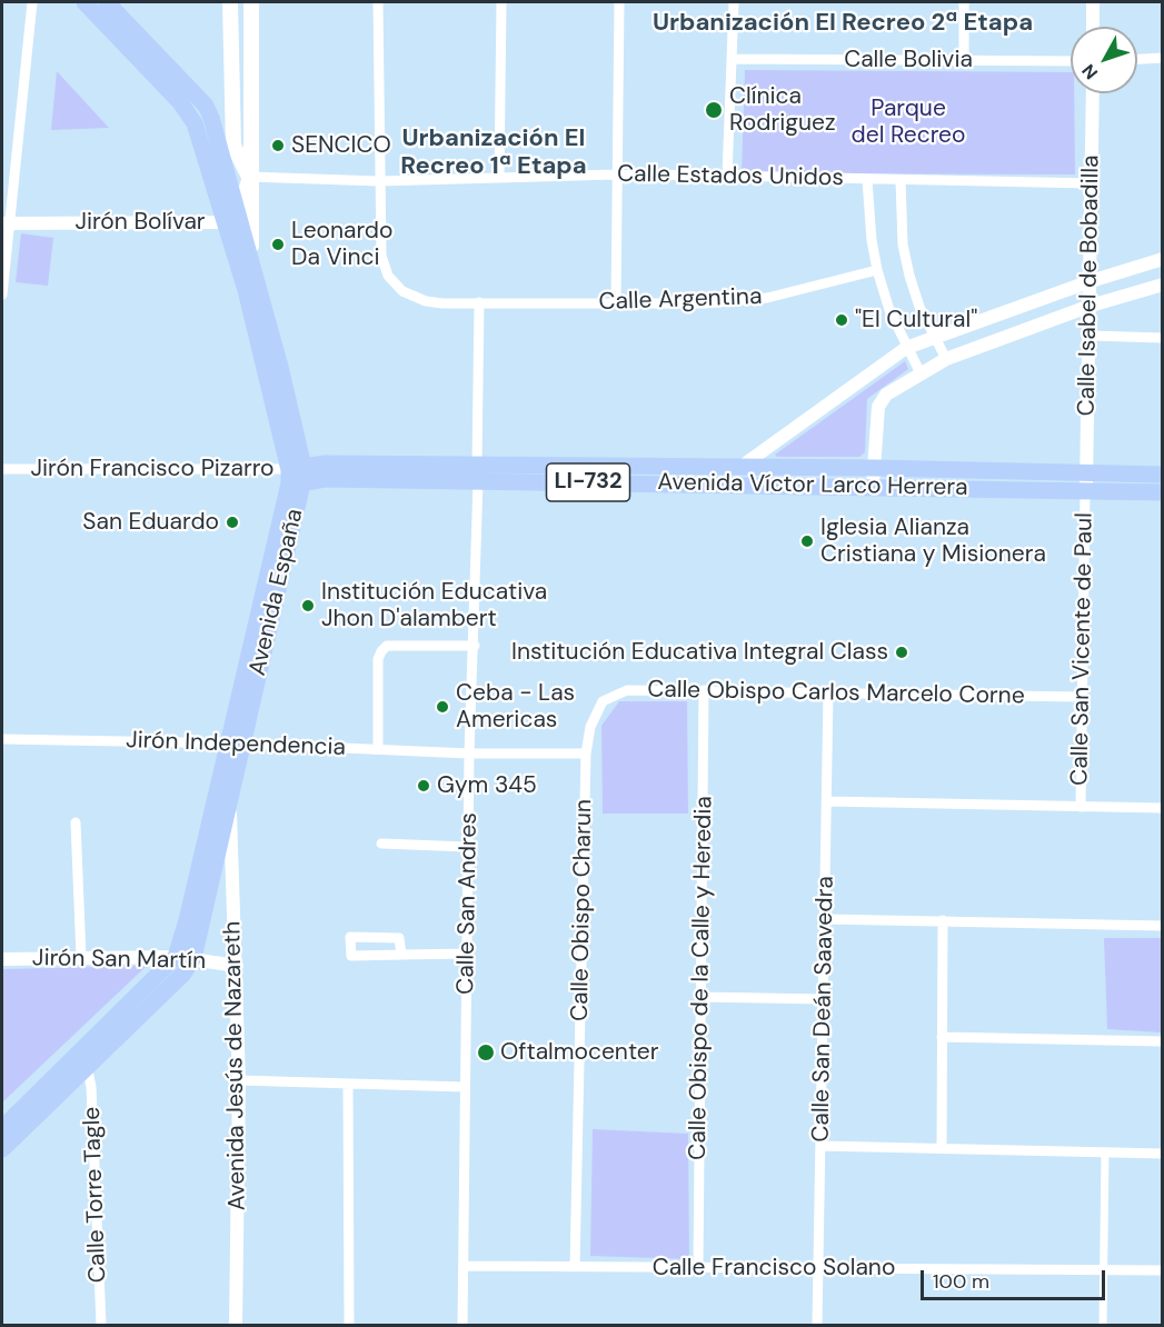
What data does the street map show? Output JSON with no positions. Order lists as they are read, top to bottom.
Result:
{
  "streets": {
    "main road": ["LI-732", "Avenida Víctor Larco Herrera", "Avenida España"],
    "street": [
      "Calle Bolivia",
      "Calle Estados Unidos",
      "Jirón Bolívar",
      "Calle Isabel de Bobadilla",
      "Calle Argentina",
      "Jirón Francisco Pizarro",
      "Calle San Vicente de Paul",
      "Calle Obispo Carlos Marcelo Corne",
      "Jirón Independencia",
      "Calle San Andres",
      "Calle Obispo Charun",
      "Jirón San Martín",
      "Calle Obispo de la Calle y Heredia",
      "Calle San Deán Saavedra",
      "Avenida Jesús de Nazareth",
      "Calle Torre Tagle",
      "Calle Francisco Solano"
    ]
  },
  "crossings": [
    ["Calle Estados Unidos", "Jirón Bolívar"],
    ["Calle Estados Unidos", "Calle Isabel de Bobadilla"],
    ["Calle Estados Unidos", "Calle Argentina"],
    ["Jirón Bolívar", "Avenida España"],
    ["Calle Isabel de Bobadilla", "Avenida Víctor Larco Herrera"],
    ["Calle Isabel de Bobadilla", "Calle San Vicente de Paul"],
    ["Calle Argentina", "Calle San Andres"],
    ["Jirón Francisco Pizarro", "Avenida Víctor Larco Herrera"],
    ["Jirón Francisco Pizarro", "Avenida España"],
    ["Avenida Víctor Larco Herrera", "Avenida España"],
    ["Avenida Víctor Larco Herrera", "Calle San Vicente de Paul"],
    ["Avenida Víctor Larco Herrera", "Calle San Andres"],
    ["Avenida España", "Jirón Independencia"],
    ["Avenida España", "Jirón San Martín"],
    ["Avenida España", "Avenida Jesús de Nazareth"],
    ["Avenida España", "Calle Torre Tagle"],
    ["Calle San Vicente de Paul", "Calle Obispo Carlos Marcelo Corne"],
    ["Calle Obispo Carlos Marcelo Corne", "Calle Obispo Charun"],
    ["Calle Obispo Carlos Marcelo Corne", "Calle Obispo de la Calle y Heredia"],
    ["Calle Obispo Carlos Marcelo Corne", "Calle San Deán Saavedra"],
    ["Jirón Independencia", "Calle San Andres"],
    ["Calle San Andres", "Calle Francisco Solano"],
    ["Calle Obispo Charun", "Calle Francisco Solano"],
    ["Jirón San Martín", "Avenida Jesús de Nazareth"],
    ["Calle Obispo de la Calle y Heredia", "Calle Francisco Solano"],
    ["Calle San Deán Saavedra", "Calle Francisco Solano"]
  ],
  "districts": ["Urbanización El Recreo 2ª Etapa", "Urbanización El Recreo 1ª Etapa"],
  "parks": ["Parque del Recreo"],
  "places": [
    "Clínica Rodriguez",
    "SENCICO",
    "Leonardo Da Vinci",
    "\"El Cultural\"",
    "San Eduardo",
    "Iglesia Alianza Cristiana y Misionera",
    "Institución Educativa Jhon D'alambert",
    "Institución Educativa Integral Class",
    "Ceba - Las Americas",
    "Gym 345",
    "Oftalmocenter"
  ],
  "scale_bar": "100 m",
  "north": "bottom left"
}
